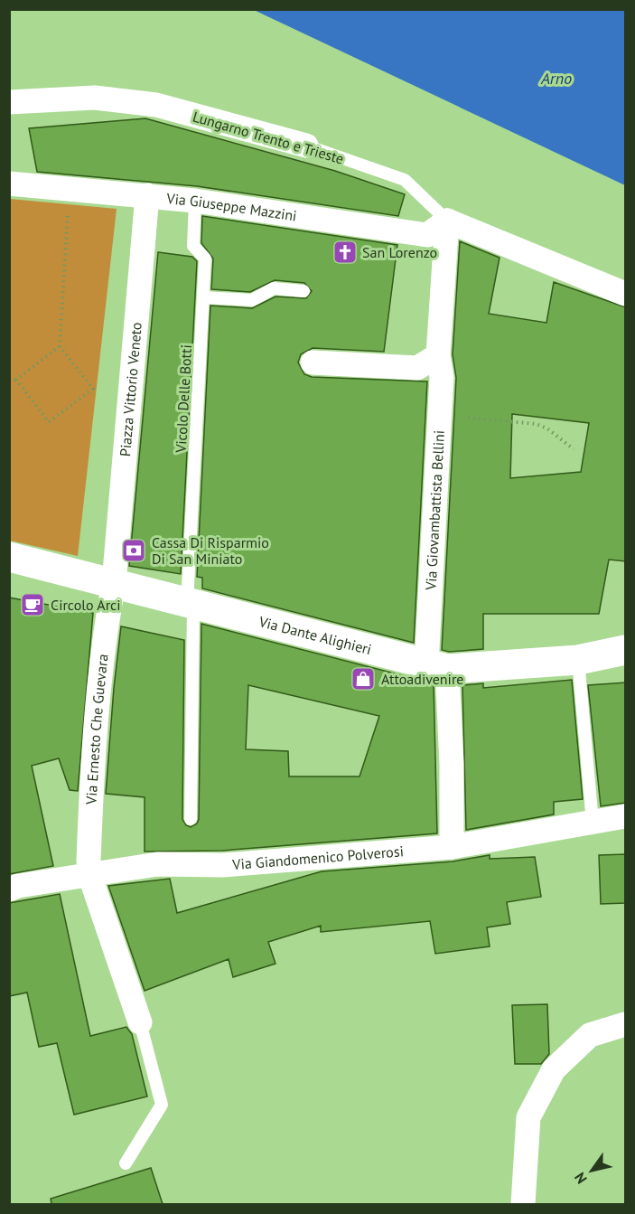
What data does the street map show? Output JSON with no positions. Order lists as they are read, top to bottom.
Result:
{
  "streets": {
    "main road": ["Via Dante Alighieri"],
    "street": [
      "Lungarno Trento e Trieste",
      "Via Giuseppe Mazzini",
      "Piazza Vittorio Veneto",
      "Via Giovambattista Bellini",
      "Via Ernesto Che Guevara",
      "Via Giandomenico Polverosi"
    ],
    "lane": ["Vicolo Delle Botti"]
  },
  "crossings": [
    ["Lungarno Trento e Trieste", "Via Giuseppe Mazzini"],
    ["Lungarno Trento e Trieste", "Via Giovambattista Bellini"],
    ["Via Giuseppe Mazzini", "Piazza Vittorio Veneto"],
    ["Via Giuseppe Mazzini", "Vicolo Delle Botti"],
    ["Via Giuseppe Mazzini", "Via Giovambattista Bellini"],
    ["Piazza Vittorio Veneto", "Via Dante Alighieri"],
    ["Piazza Vittorio Veneto", "Via Ernesto Che Guevara"],
    ["Vicolo Delle Botti", "Via Dante Alighieri"],
    ["Via Giovambattista Bellini", "Via Dante Alighieri"],
    ["Via Giovambattista Bellini", "Via Giandomenico Polverosi"],
    ["Via Dante Alighieri", "Via Ernesto Che Guevara"],
    ["Via Ernesto Che Guevara", "Via Giandomenico Polverosi"]
  ],
  "water": ["Arno"],
  "places": {
    "church": ["San Lorenzo"],
    "bank": ["Cassa Di Risparmio Di San Miniato"],
    "cafe": ["Circolo Arci"],
    "shop": ["Attoadivenire"]
  },
  "north": "bottom left"
}
